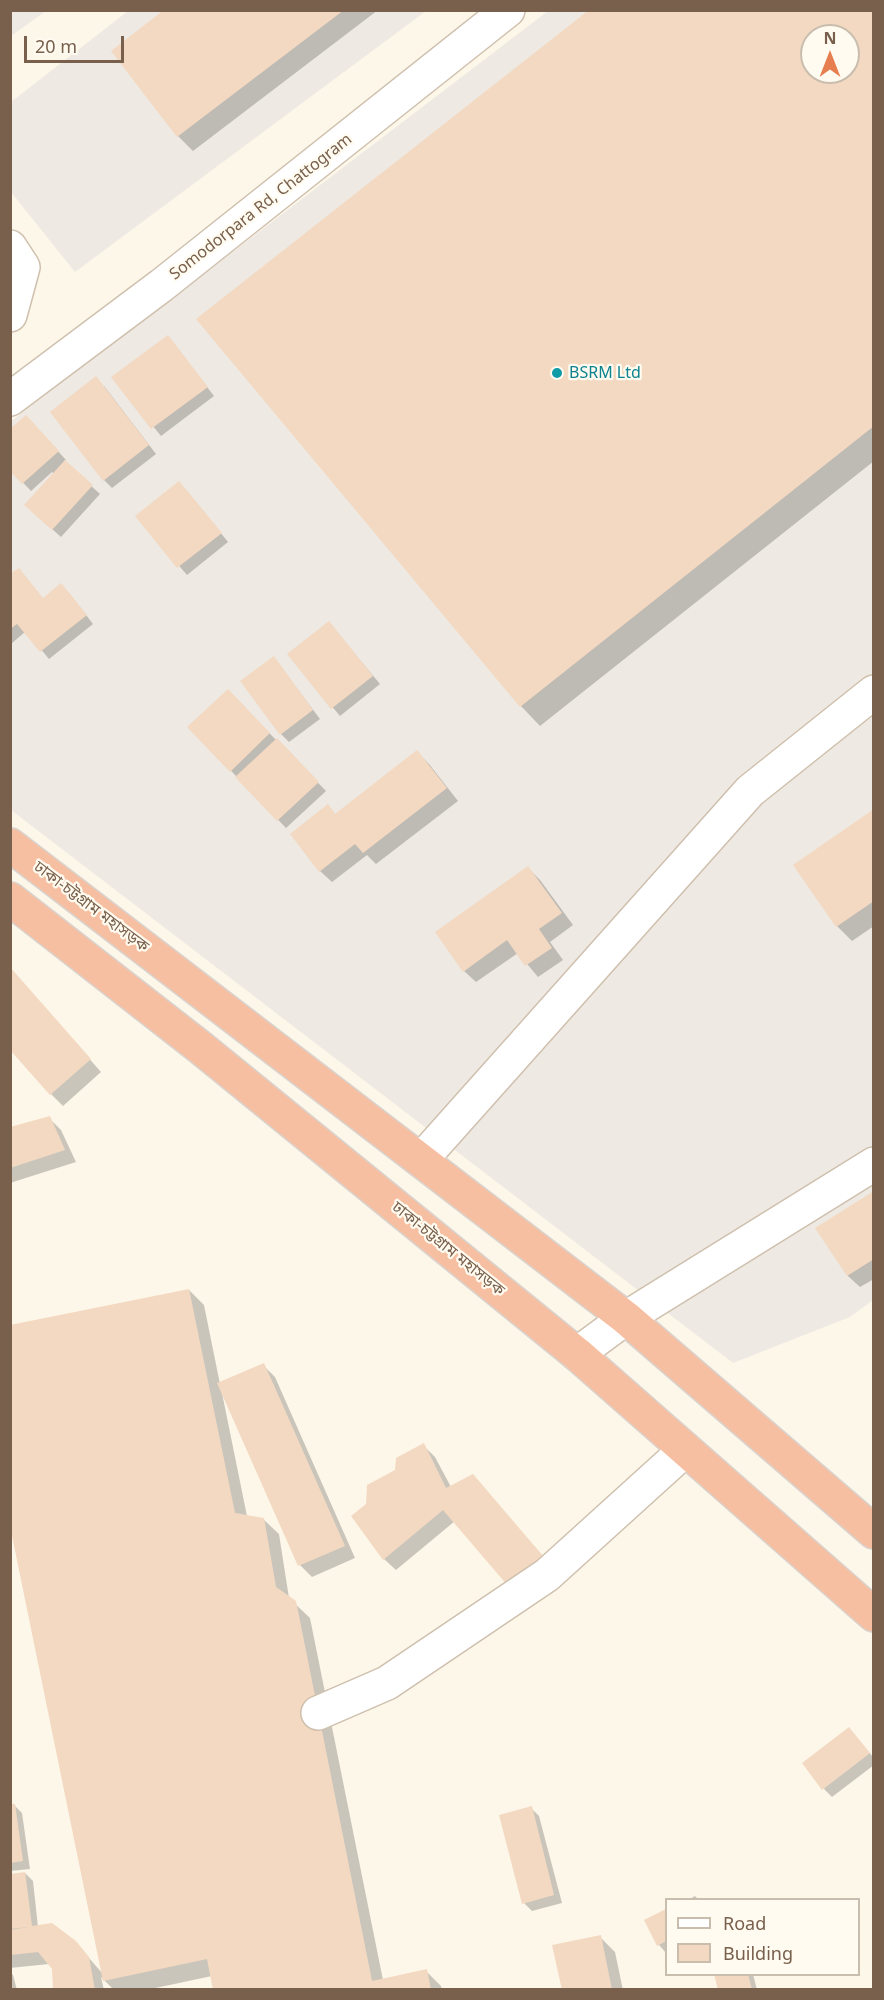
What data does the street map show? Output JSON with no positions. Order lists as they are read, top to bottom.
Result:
{
  "streets": {
    "highway": ["ঢাকা-চট্টগ্রাম মহাসড়ক"],
    "street": ["Somodorpara Rd, Chattogram"]
  },
  "places": ["BSRM Ltd"],
  "legend": ["Road", "Building"],
  "scale_bar": "20 m",
  "north": "top"
}
